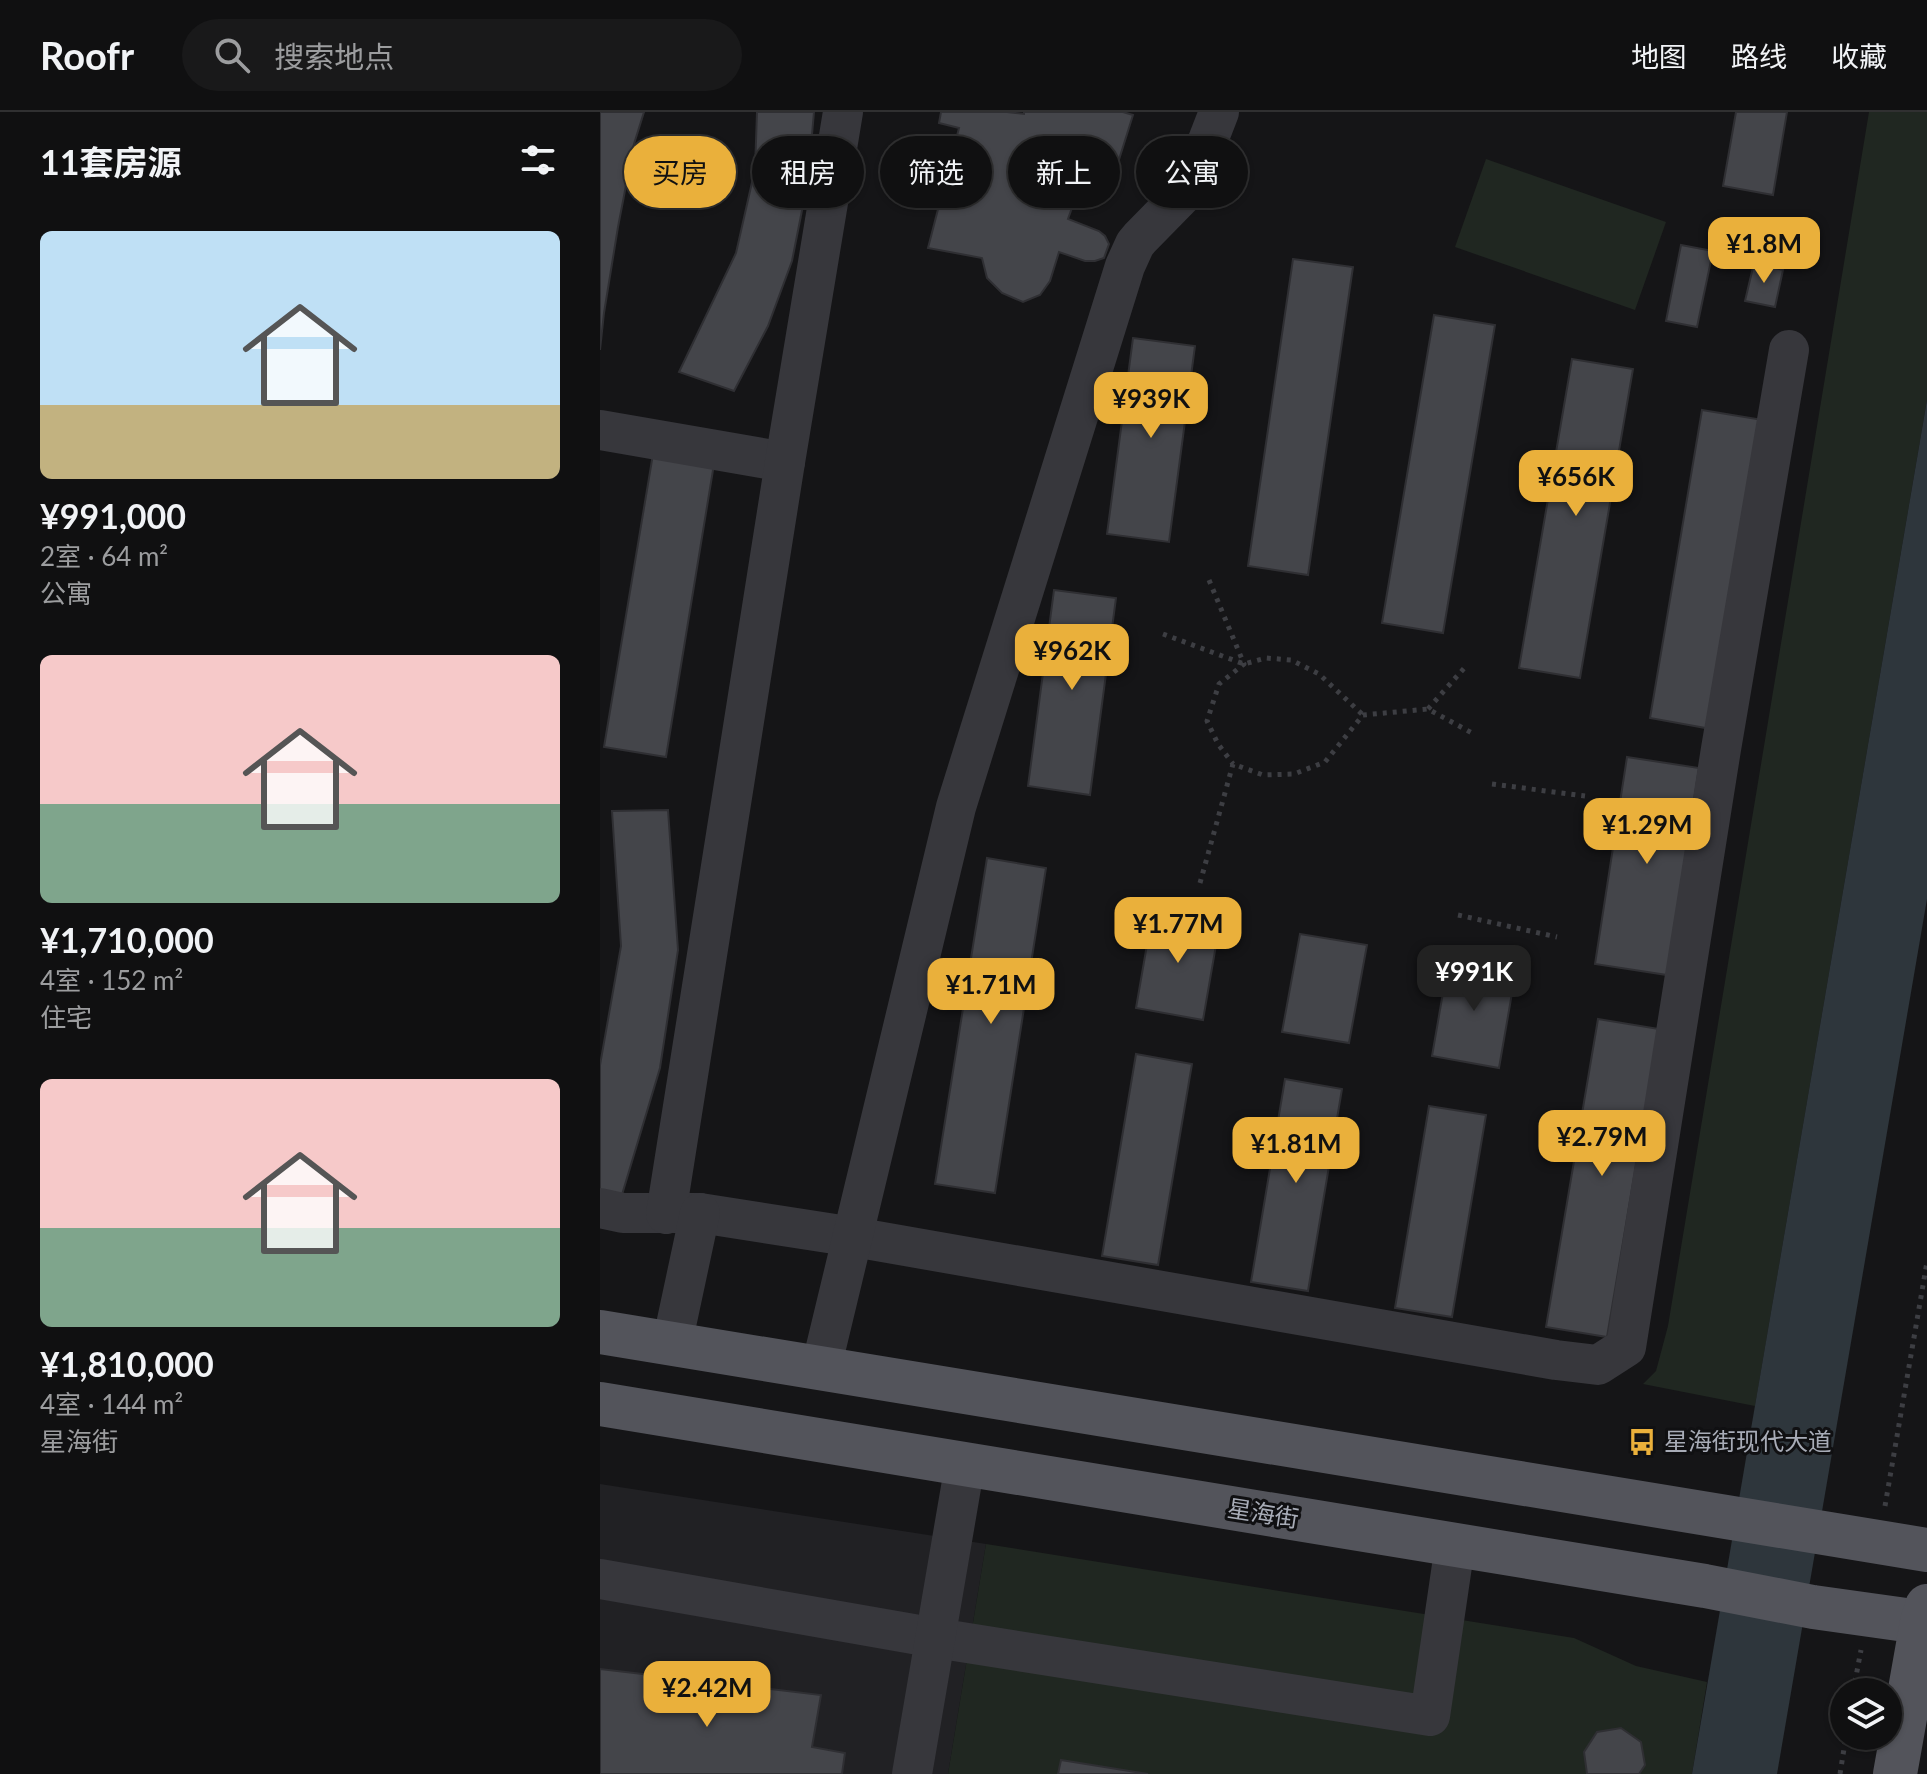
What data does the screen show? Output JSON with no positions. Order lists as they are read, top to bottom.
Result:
{
  "streets": {
    "main road": ["星海街"]
  },
  "places": {
    "bus stop": ["星海街现代大道"]
  },
  "page": {
    "header": "Roofr",
    "search": "搜索地点",
    "nav": ["地图", "路线", "收藏"],
    "heading": "11套房源",
    "chip": [
      "买房",
      "租房",
      "筛选",
      "新上",
      "公寓"
    ],
    "list": [
      {
        "name": "¥991,000",
        "note": "2室 · 64 m² · 公寓"
      },
      {
        "name": "¥1,710,000",
        "note": "4室 · 152 m² · 住宅"
      },
      {
        "name": "¥1,810,000",
        "note": "4室 · 144 m² · 星海街"
      }
    ],
    "price": [
      "¥1.8M",
      "¥939K",
      "¥656K",
      "¥962K",
      "¥1.29M",
      "¥1.77M",
      "¥991K",
      "¥1.71M",
      "¥2.79M",
      "¥1.81M",
      "¥2.42M"
    ]
  }
}
